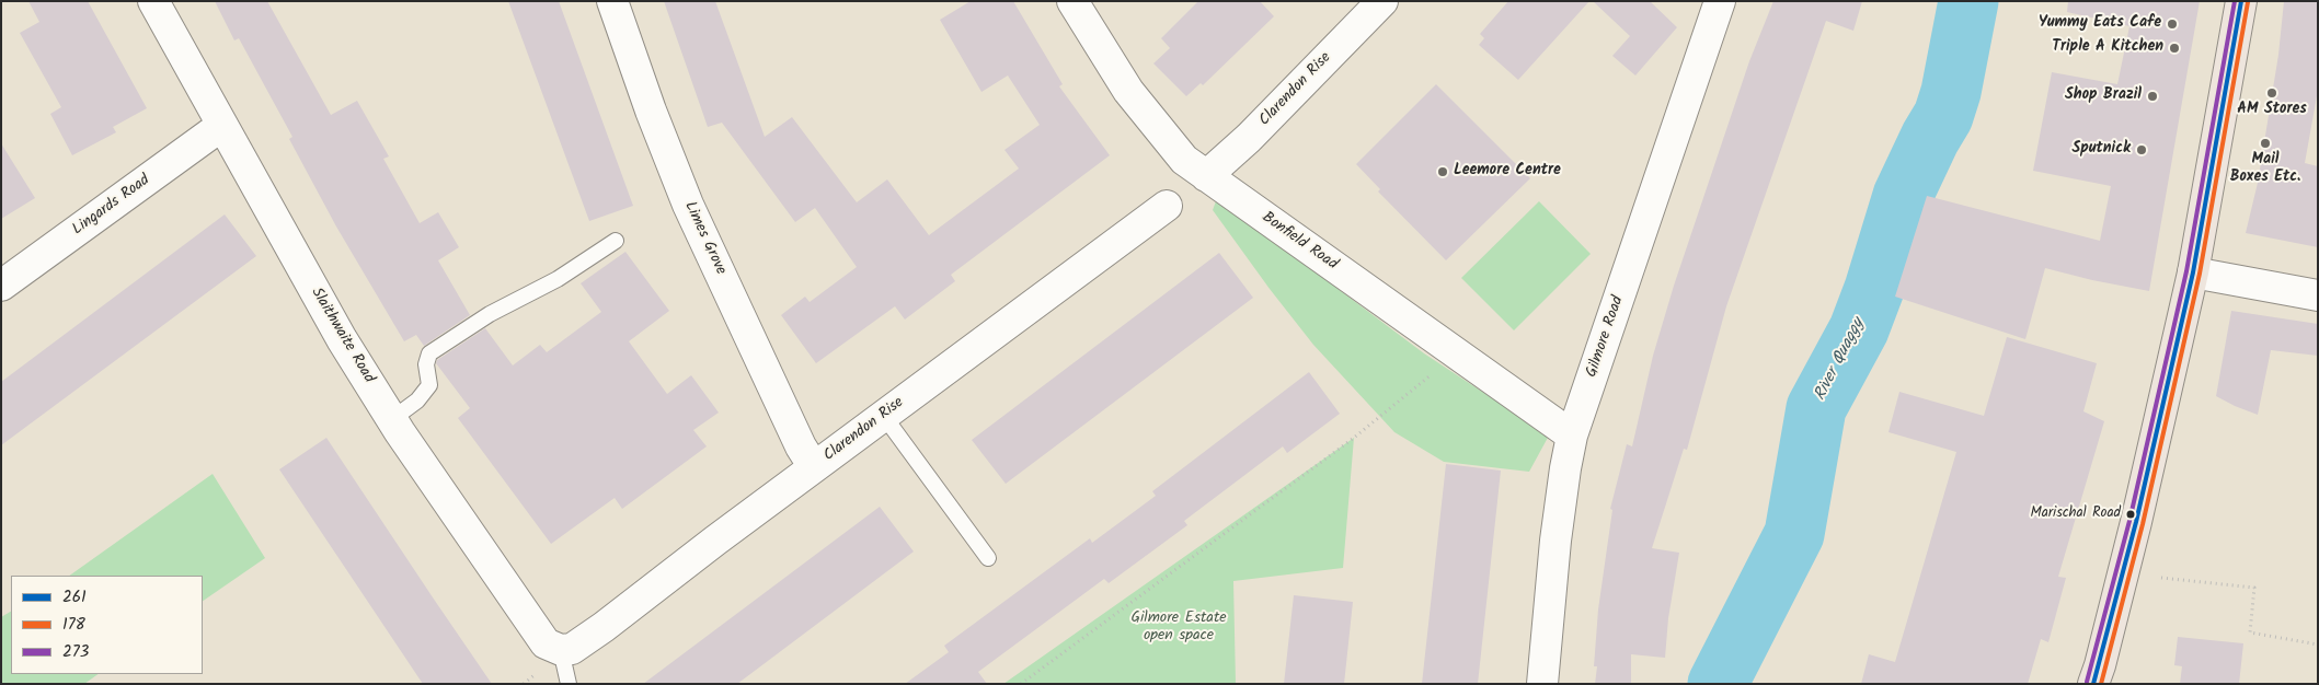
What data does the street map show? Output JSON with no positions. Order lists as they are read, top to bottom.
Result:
{
  "streets": {
    "street": [
      "Clarendon Rise",
      "Lingards Road",
      "Limes Grove",
      "Bonfield Road",
      "Slaithwaite Road",
      "Gilmore Road"
    ]
  },
  "crossings": [
    ["Clarendon Rise", "Limes Grove"],
    ["Clarendon Rise", "Bonfield Road"],
    ["Clarendon Rise", "Slaithwaite Road"],
    ["Lingards Road", "Slaithwaite Road"],
    ["Bonfield Road", "Gilmore Road"]
  ],
  "water": ["River Quaggy"],
  "parks": ["Gilmore Estate open space"],
  "places": [
    "Yummy Eats Cafe",
    "Triple A Kitchen",
    "AM Stores",
    "Shop Brazil",
    "Mail Boxes Etc.",
    "Sputnick",
    "Leemore Centre",
    "Marischal Road"
  ],
  "lines": ["transit line 261", "transit line 273", "transit line 178"],
  "legend": ["261", "178", "273"]
}
